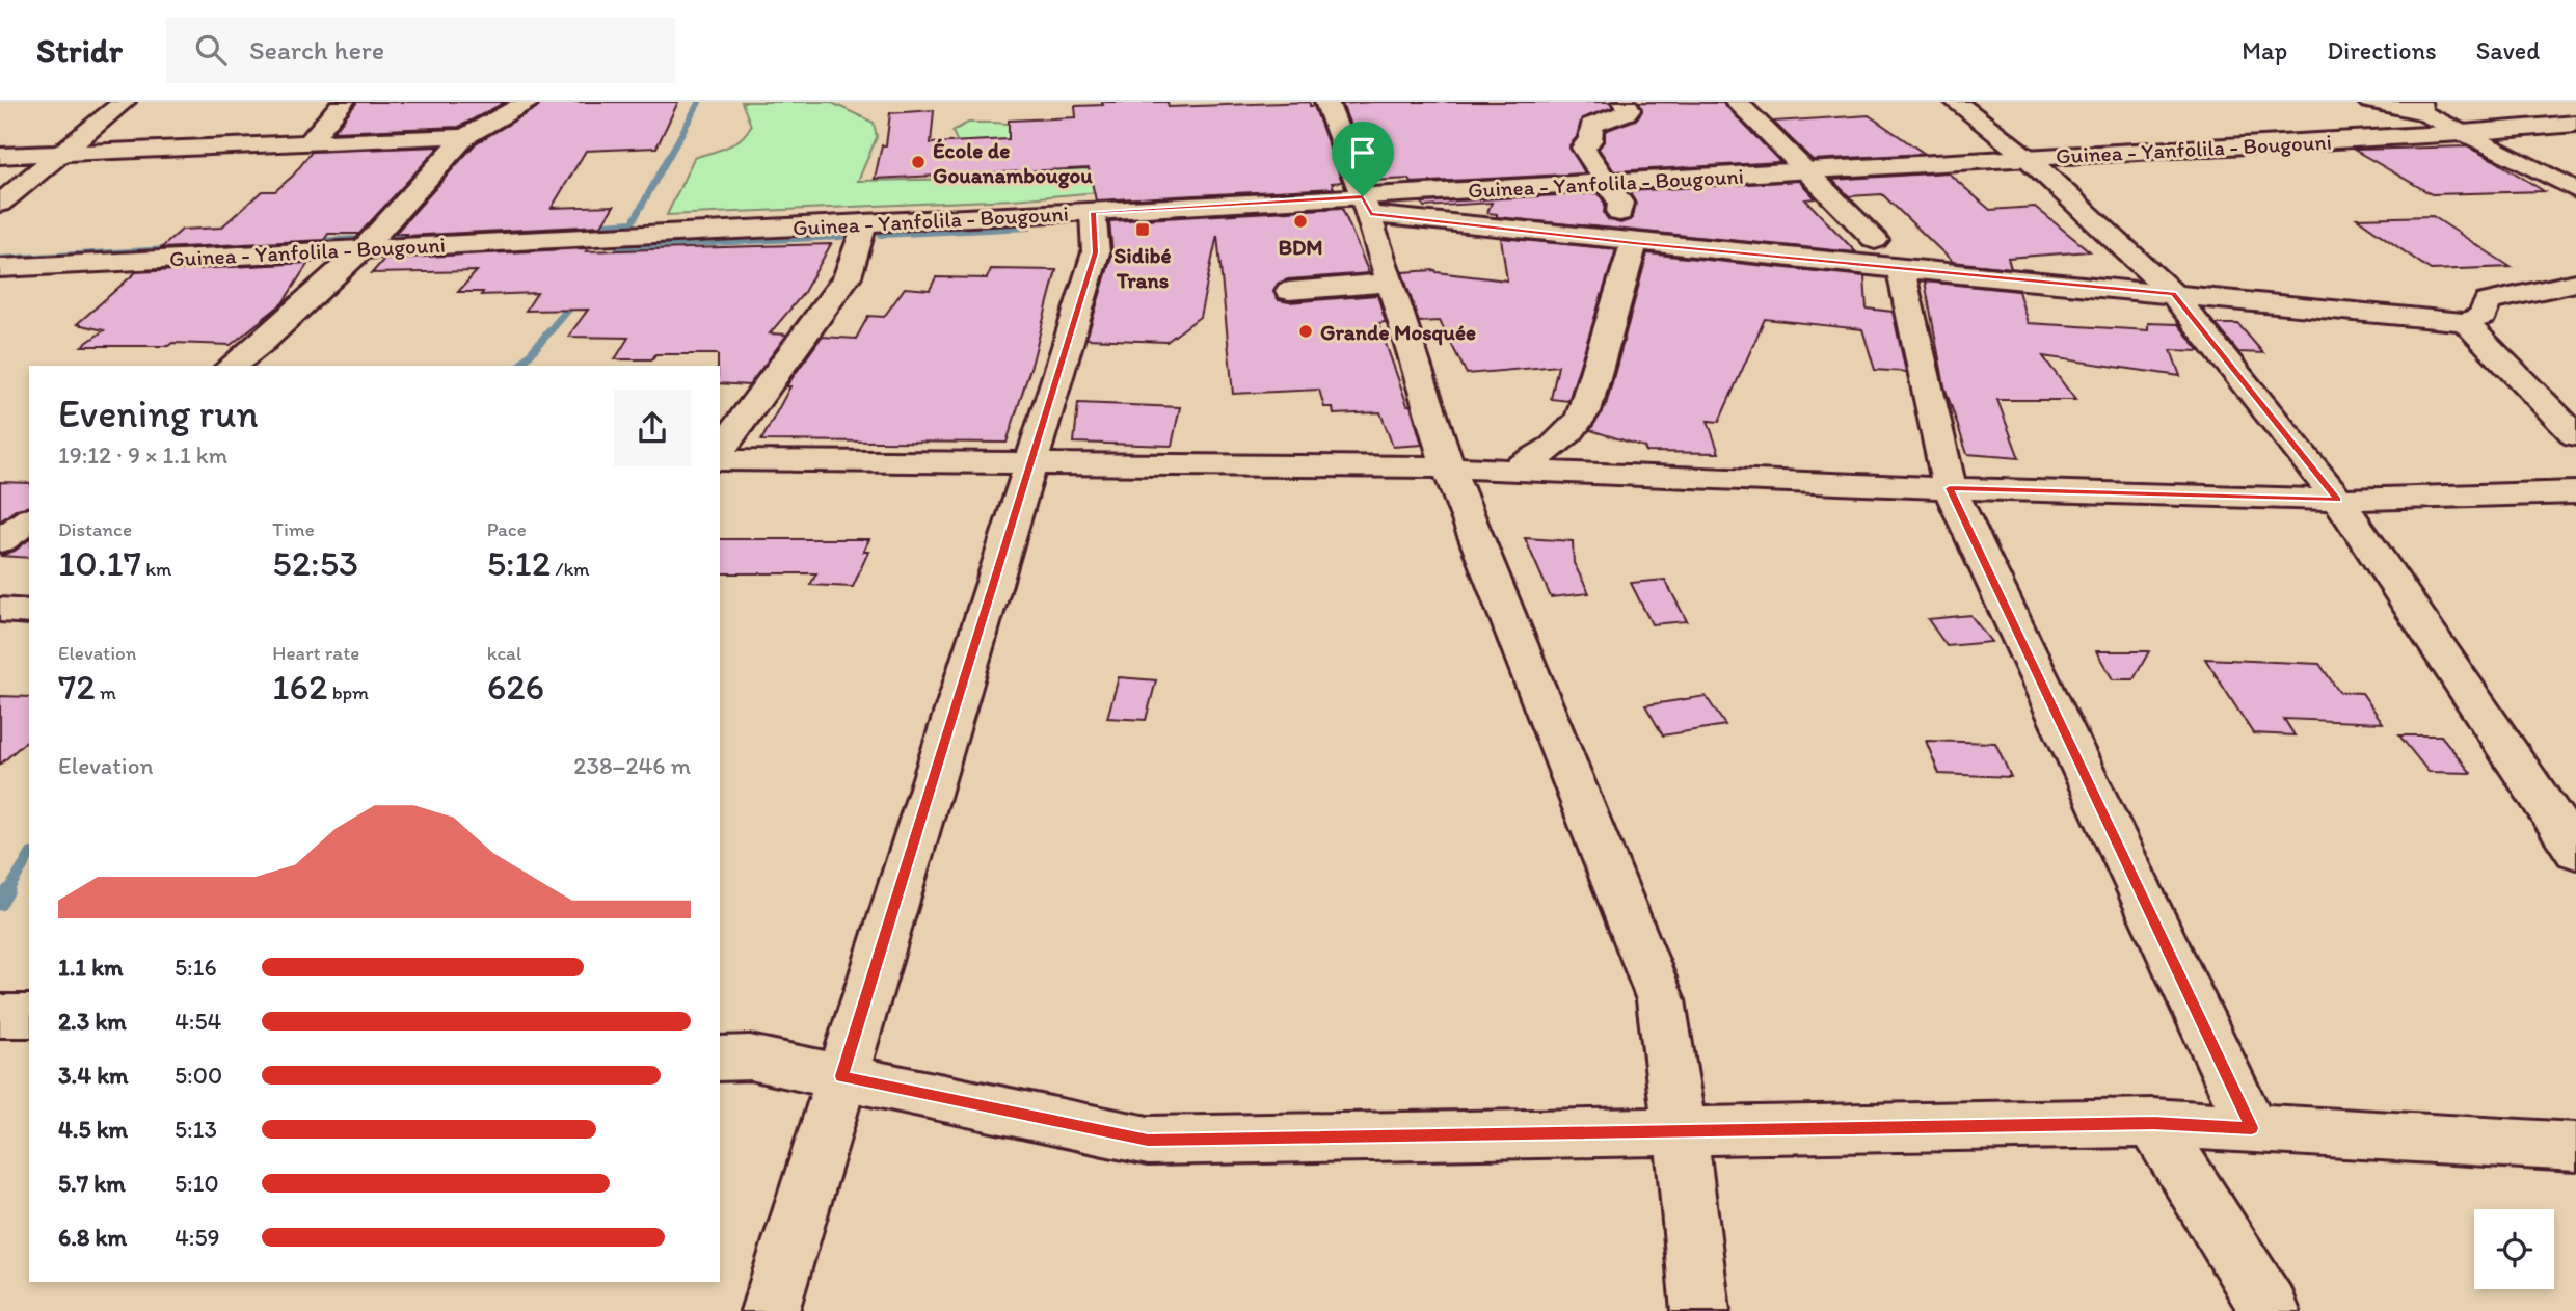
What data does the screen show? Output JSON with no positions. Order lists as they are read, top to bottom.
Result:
{
  "streets": {
    "street": ["Guinea - Yanfolila - Bougouni"]
  },
  "places": {
    "other": ["École de Gouanambougou", "BDM", "Grande Mosquée"],
    "transit": ["Sidibé Trans"]
  },
  "page": {
    "header": "Stridr",
    "search": "Search here",
    "nav": ["Map", "Directions", "Saved"],
    "heading": ["Evening run", "19:12 · 9 × 1.1 km"],
    "stats": [
      ["Distance", "10.17 km"],
      ["Time", "52:53"],
      ["Pace", "5:12 /km"],
      ["Elevation", "72 m"],
      ["Heart rate", "162 bpm"],
      ["kcal", "626"]
    ],
    "chart": ["Elevation", "238–246 m"],
    "list": [
      {
        "name": "1.1 km",
        "note": "5:16"
      },
      {
        "name": "2.3 km",
        "note": "4:54"
      },
      {
        "name": "3.4 km",
        "note": "5:00"
      },
      {
        "name": "4.5 km",
        "note": "5:13"
      },
      {
        "name": "5.7 km",
        "note": "5:10"
      },
      {
        "name": "6.8 km",
        "note": "4:59"
      }
    ]
  }
}
